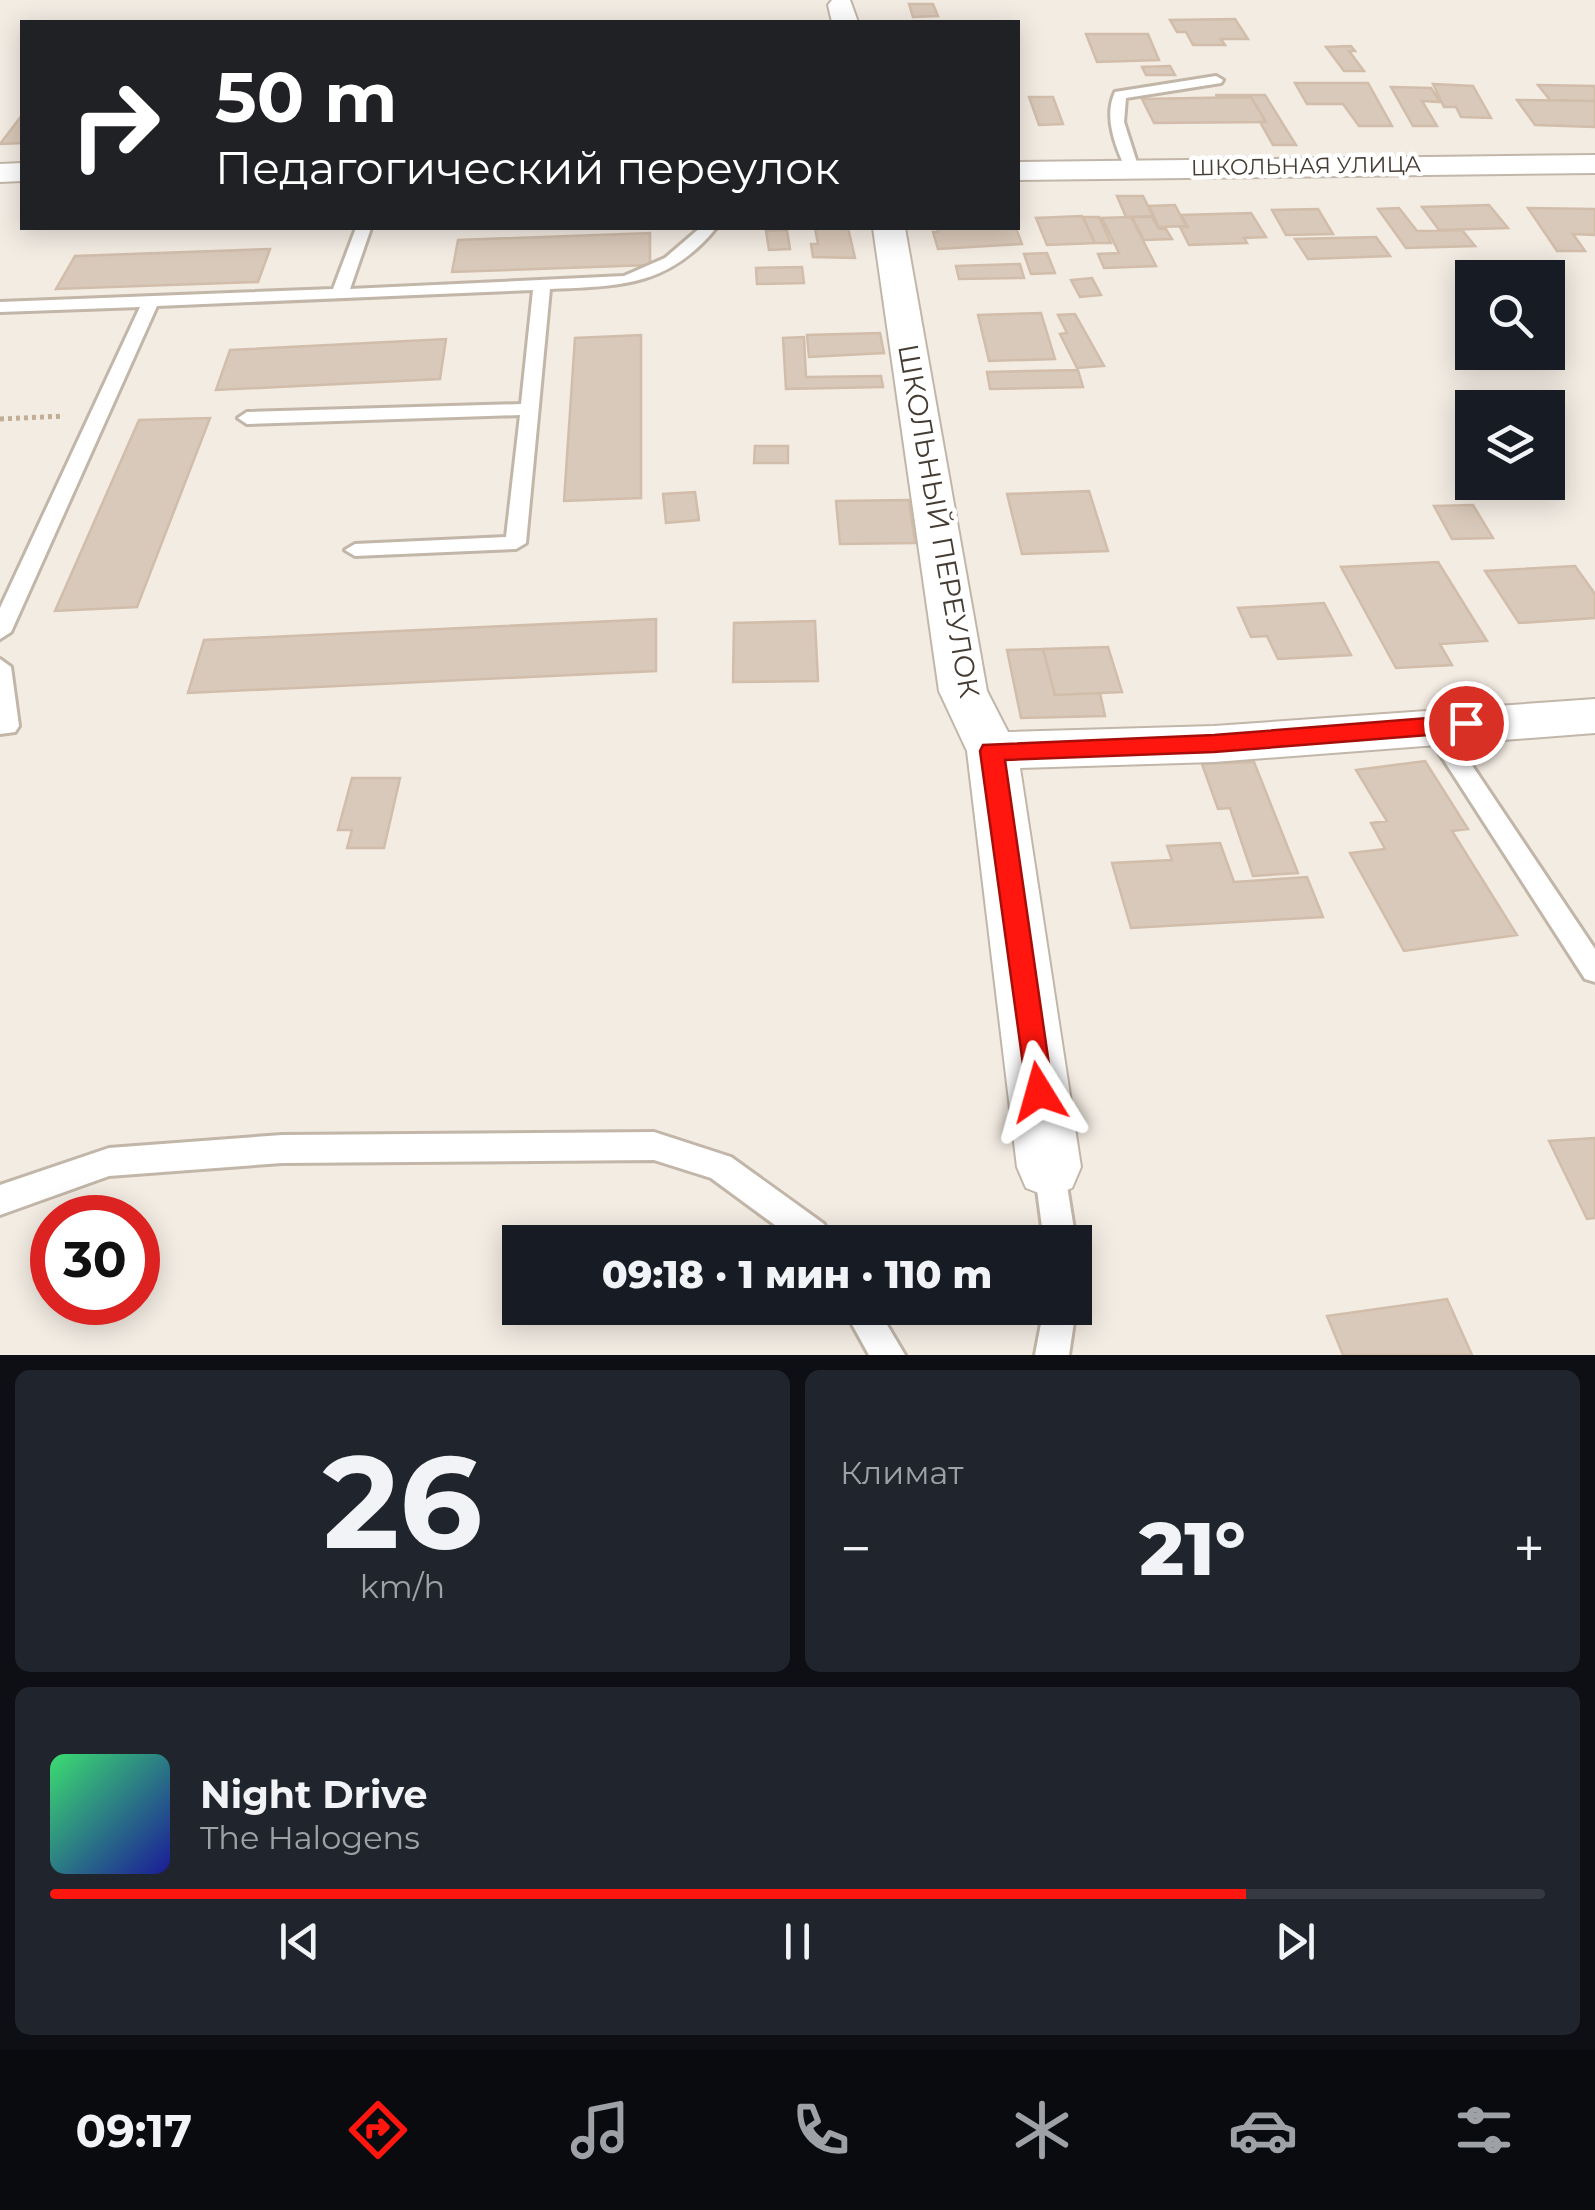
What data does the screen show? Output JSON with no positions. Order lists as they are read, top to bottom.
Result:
{
  "streets": {
    "street": ["ШКОЛЬНАЯ УЛИЦА", "ШКОЛЬНЫЙ ПЕРЕУЛОК"]
  },
  "page": {
    "turn": ["50 m", "Педагогический переулок"],
    "limit": "30",
    "trip": "09:18 · 1 мин · 110 m",
    "tile": [
      ["26", "km/h"],
      "Климат"
    ],
    "heat": ["−", "21°", "+"],
    "song": ["Night Drive", "The Halogens"],
    "tabs": "09:17"
  }
}
